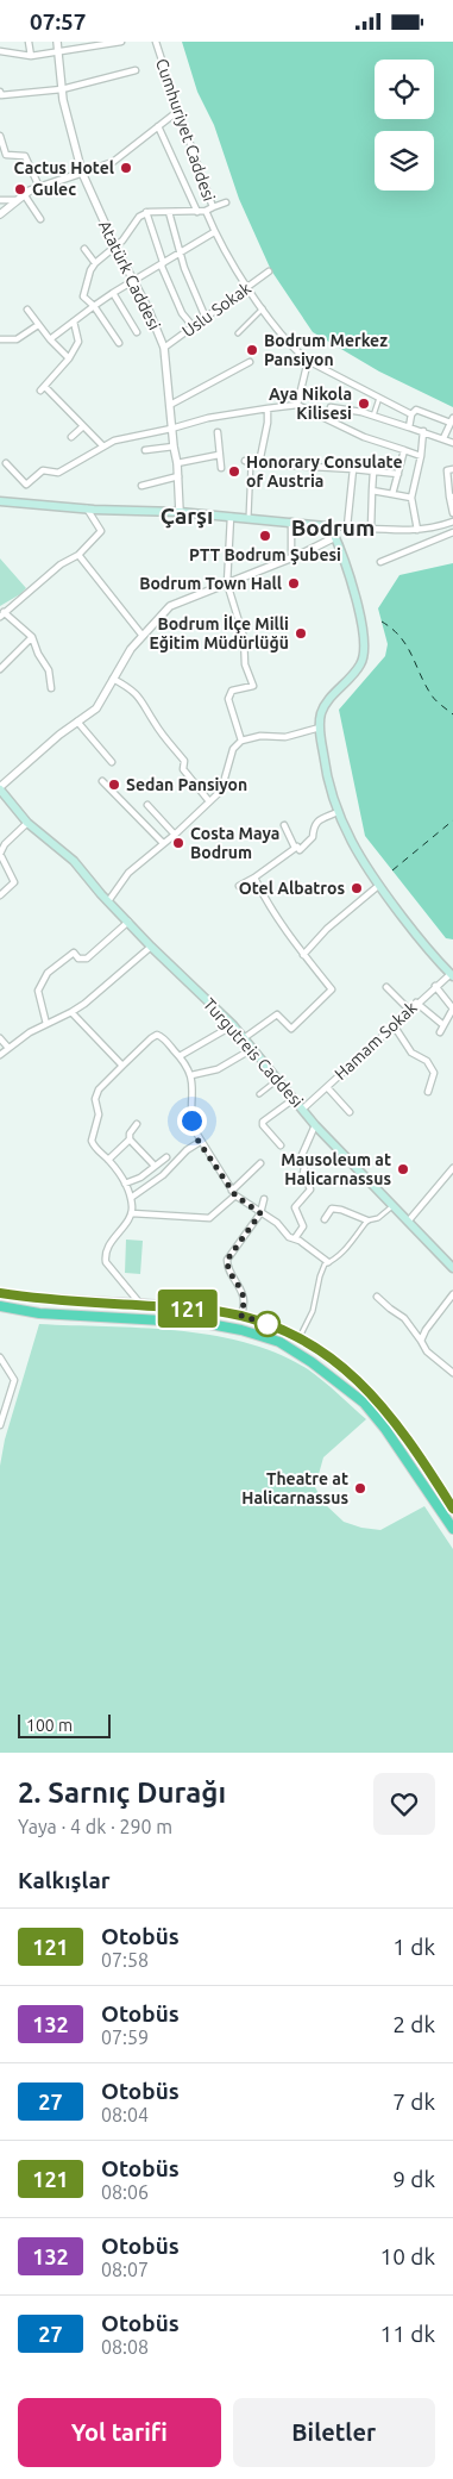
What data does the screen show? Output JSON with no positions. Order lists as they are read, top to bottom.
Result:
{
  "streets": {
    "main road": ["Turgutreis Caddesi"],
    "street": [
      "Cumhuriyet Caddesi",
      "Atatürk Caddesi",
      "Uslu Sokak",
      "Hamam Sokak"
    ]
  },
  "crossings": [
    ["Cumhuriyet Caddesi", "Uslu Sokak"],
    ["Atatürk Caddesi", "Uslu Sokak"],
    ["Hamam Sokak", "Turgutreis Caddesi"]
  ],
  "districts": ["Çarşı", "Bodrum"],
  "places": [
    "Cactus Hotel",
    "Gulec",
    "Bodrum Merkez Pansiyon",
    "Aya Nikola Kilisesi",
    "Honorary Consulate of Austria",
    "PTT Bodrum Şubesi",
    "Bodrum Town Hall",
    "Bodrum İlçe Milli Eğitim Müdürlüğü",
    "Sedan Pansiyon",
    "Costa Maya Bodrum",
    "Otel Albatros",
    "Mausoleum at Halicarnassus",
    "Theatre at Halicarnassus"
  ],
  "lines": ["bus line 121"],
  "scale_bar": "100 m",
  "page": {
    "status": "07:57",
    "on_map": "121",
    "scale": "100 m",
    "heading": [
      ["2. Sarnıç Durağı", "Yaya · 4 dk · 290 m"],
      "Kalkışlar"
    ],
    "list": [
      {
        "mark": "121",
        "name": "Otobüs",
        "note": "07:58",
        "value": "1 dk"
      },
      {
        "mark": "132",
        "name": "Otobüs",
        "note": "07:59",
        "value": "2 dk"
      },
      {
        "mark": "27",
        "name": "Otobüs",
        "note": "08:04",
        "value": "7 dk"
      },
      {
        "mark": "121",
        "name": "Otobüs",
        "note": "08:06",
        "value": "9 dk"
      },
      {
        "mark": "132",
        "name": "Otobüs",
        "note": "08:07",
        "value": "10 dk"
      },
      {
        "mark": "27",
        "name": "Otobüs",
        "note": "08:08",
        "value": "11 dk"
      }
    ],
    "buttons": ["Yol tarifi", "Biletler"]
  }
}
